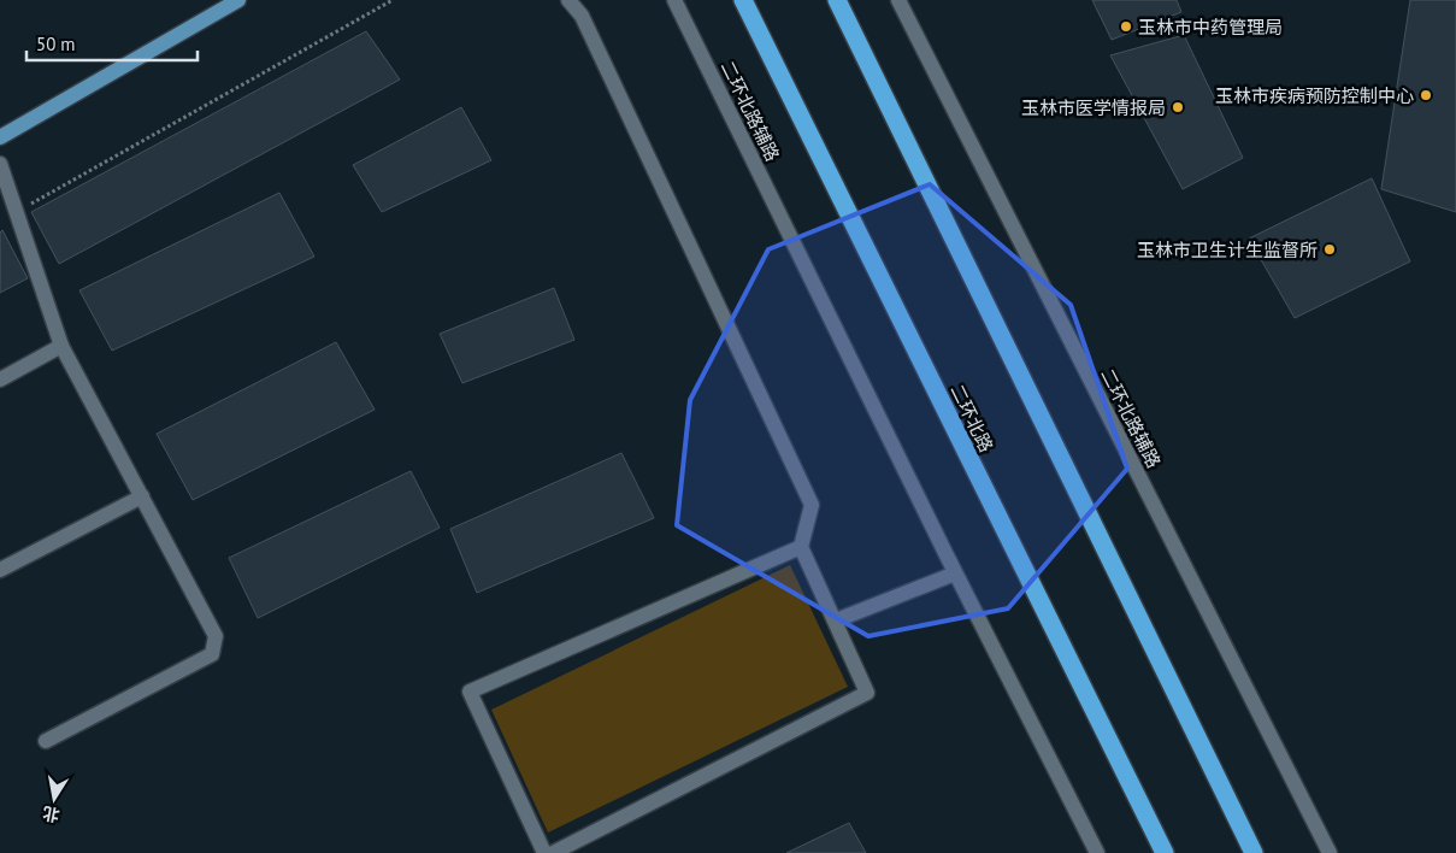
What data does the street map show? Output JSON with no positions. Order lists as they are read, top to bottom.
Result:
{
  "streets": {
    "highway": ["二环北路"],
    "street": ["二环北路辅路"]
  },
  "places": [
    "玉林市中药管理局",
    "玉林市疾病预防控制中心",
    "玉林市医学情报局",
    "玉林市卫生计生监督所"
  ],
  "scale_bar": "50 m",
  "north": "bottom"
}
